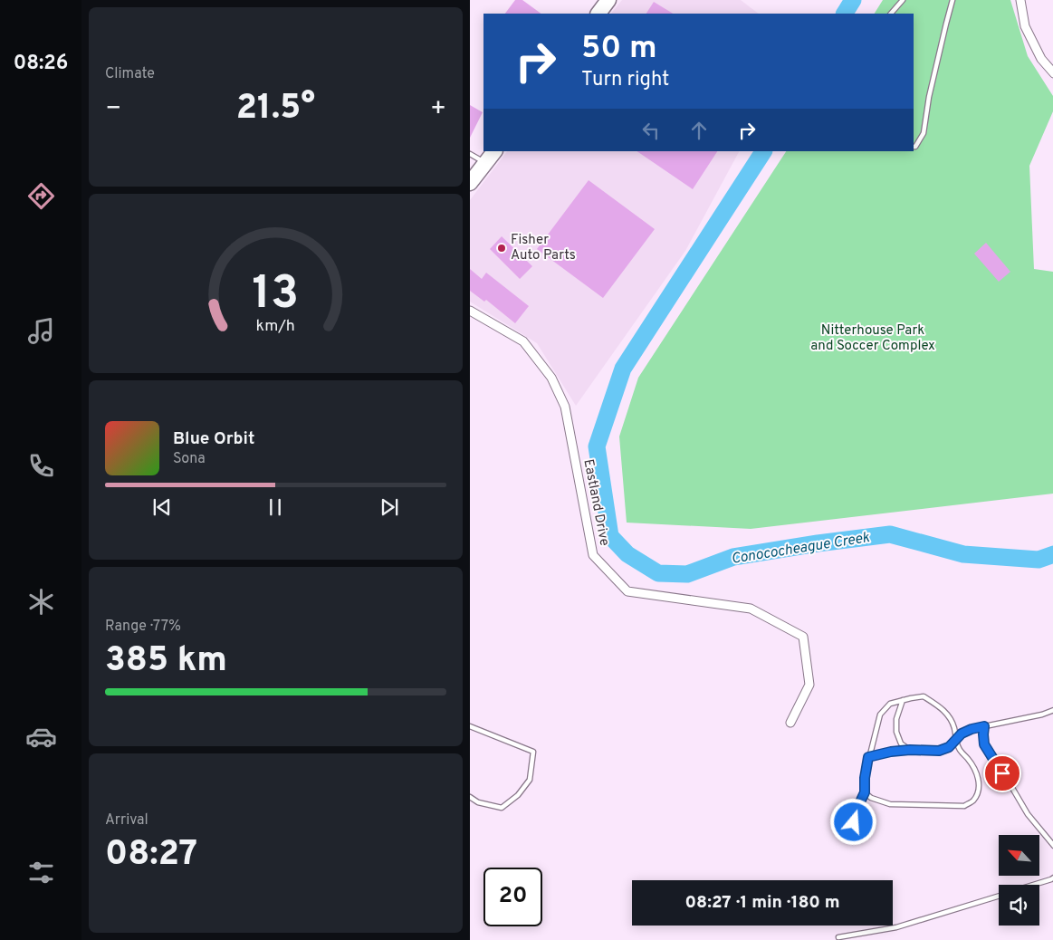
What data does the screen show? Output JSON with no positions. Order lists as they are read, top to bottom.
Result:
{
  "streets": {
    "street": ["Eastland Drive"]
  },
  "water": ["Conococheague Creek"],
  "parks": ["Nitterhouse Park and Soccer Complex"],
  "places": ["Fisher Auto Parts"],
  "north": "top left",
  "page": {
    "tabs": "08:26",
    "tile": [
      "Climate",
      ["Range · 77%", "385 km"],
      ["Arrival", "08:27"]
    ],
    "turn": ["50 m", "Turn right"],
    "heat": ["−", "21.5°", "+"],
    "song": ["Blue Orbit", "Sona"],
    "limit": "20",
    "trip": "08:27 · 1 min · 180 m",
    "gauge": ["13", "km/h"]
  }
}
